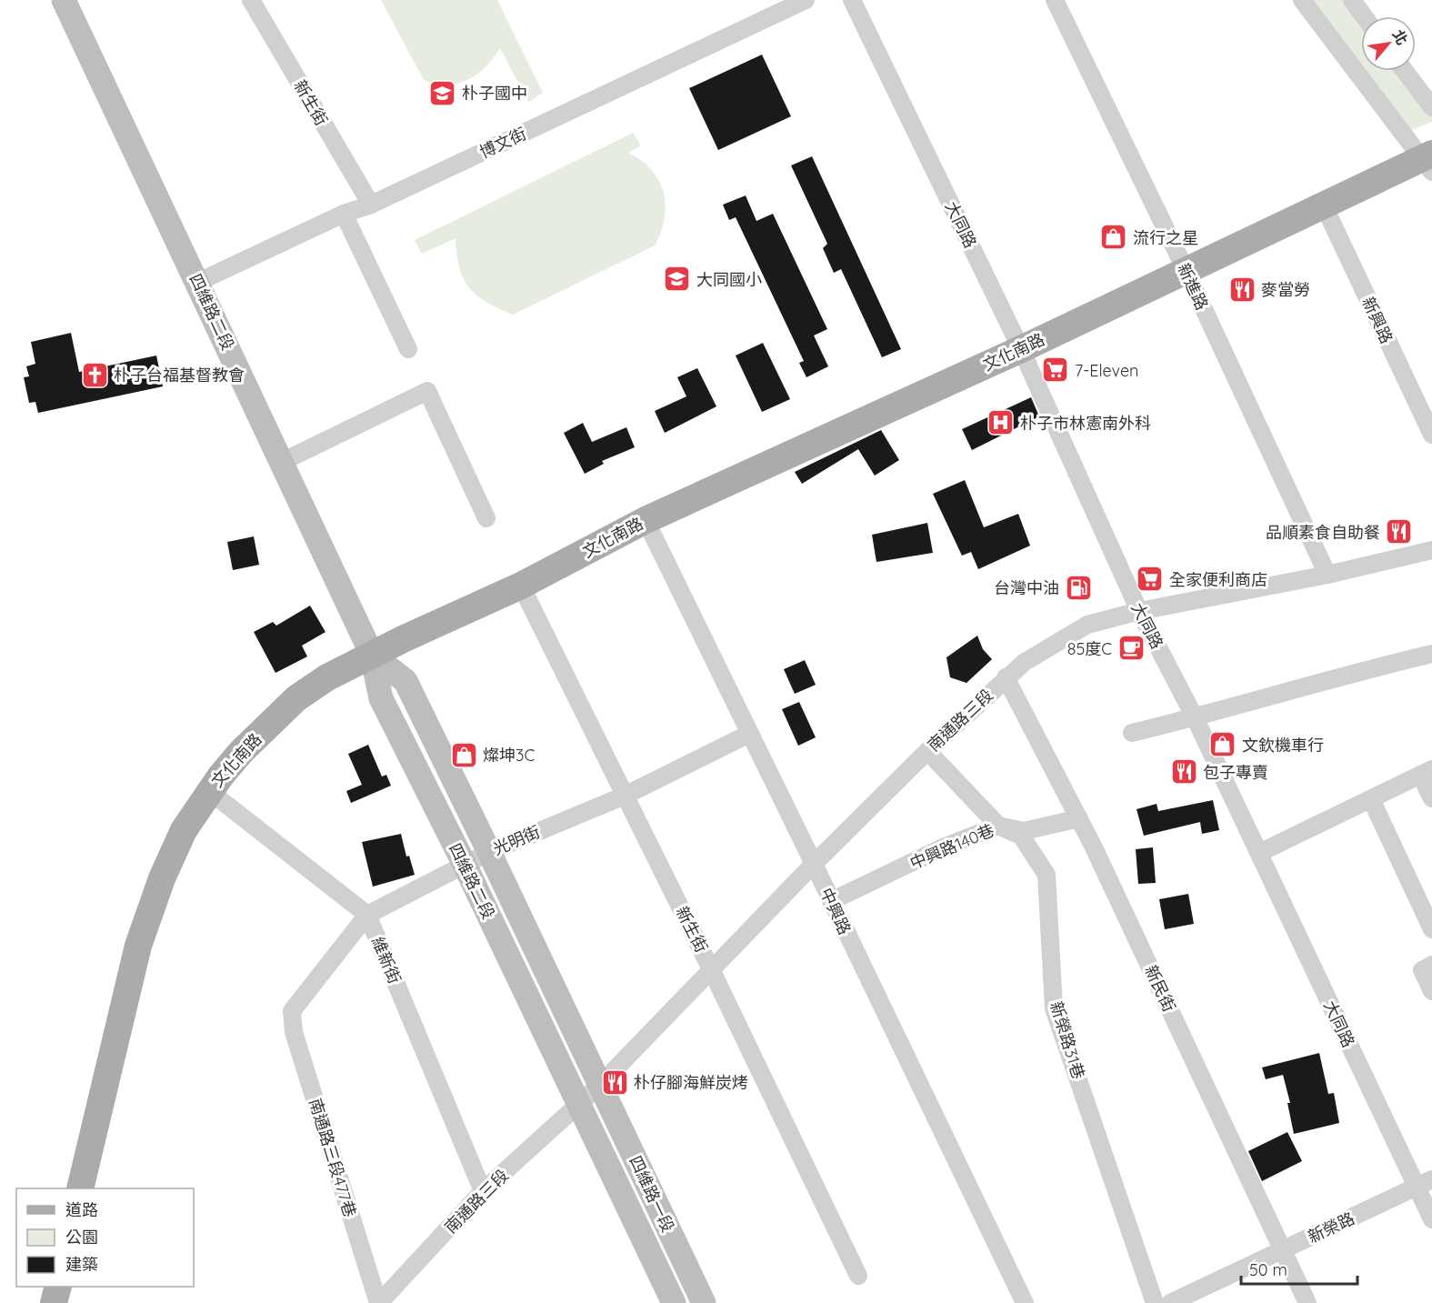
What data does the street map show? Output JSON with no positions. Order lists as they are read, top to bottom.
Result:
{
  "streets": {
    "main road": ["文化南路"],
    "street": [
      "新生街",
      "博文街",
      "大同路",
      "新進路",
      "四維路二段",
      "新興路",
      "南通路三段",
      "光明街",
      "中興路140巷",
      "中興路",
      "維新街",
      "新民街",
      "新榮路31巷",
      "南通路三段477巷",
      "四維路一段",
      "新榮路"
    ]
  },
  "crossings": [
    ["新生街", "博文街"],
    ["新生街", "文化南路"],
    ["新生街", "南通路三段"],
    ["新生街", "光明街"],
    ["博文街", "四維路二段"],
    ["大同路", "文化南路"],
    ["大同路", "南通路三段"],
    ["大同路", "新榮路"],
    ["新進路", "文化南路"],
    ["新進路", "南通路三段"],
    ["四維路二段", "文化南路"],
    ["四維路二段", "南通路三段"],
    ["四維路二段", "光明街"],
    ["四維路二段", "四維路一段"],
    ["新興路", "文化南路"],
    ["文化南路", "中興路"],
    ["文化南路", "維新街"],
    ["南通路三段", "中興路"],
    ["南通路三段", "維新街"],
    ["南通路三段", "新民街"],
    ["南通路三段", "新榮路31巷"],
    ["南通路三段", "南通路三段477巷"],
    ["南通路三段", "四維路一段"],
    ["光明街", "中興路"],
    ["光明街", "維新街"],
    ["光明街", "南通路三段477巷"],
    ["中興路140巷", "中興路"],
    ["中興路140巷", "新民街"],
    ["中興路140巷", "新榮路31巷"],
    ["新民街", "新榮路"]
  ],
  "places": {
    "school or university": ["朴子國中", "大同國小"],
    "shop": ["流行之星", "文欽機車行", "燦坤3C"],
    "restaurant": [
      "麥當勞",
      "品順素食自助餐",
      "包子專賣",
      "朴仔腳海鮮炭烤"
    ],
    "supermarket": ["7-Eleven", "全家便利商店"],
    "church": ["朴子台福基督教會"],
    "hospital": ["朴子市林憲南外科"],
    "fuel station": ["台灣中油"],
    "cafe": ["85度C"]
  },
  "legend": ["道路", "公園", "建築"],
  "scale_bar": "50 m",
  "north": "top right"
}
